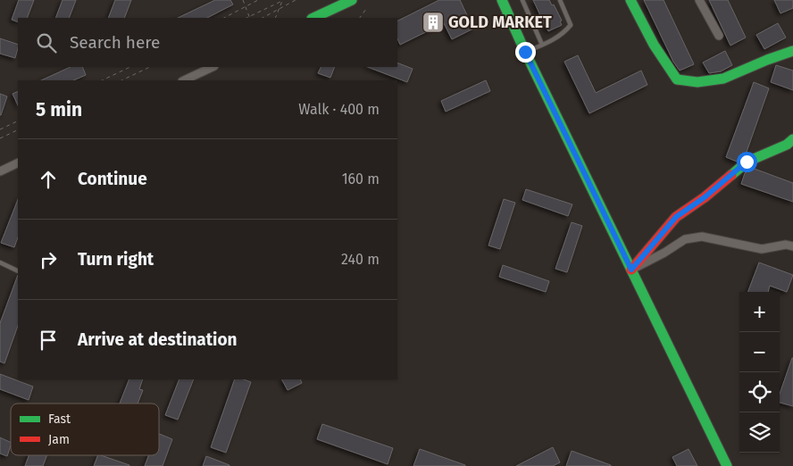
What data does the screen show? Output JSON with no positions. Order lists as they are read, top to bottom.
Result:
{
  "places": {
    "building": ["GOLD MARKET"]
  },
  "legend": ["Fast", "Jam"],
  "page": {
    "search": "Search here",
    "heading": ["5 min", "Walk · 400 m"],
    "list": [
      ["Continue", "160 m"],
      ["Turn right", "240 m"],
      "Arrive at destination"
    ],
    "map_buttons": ["+", "−"]
  }
}
